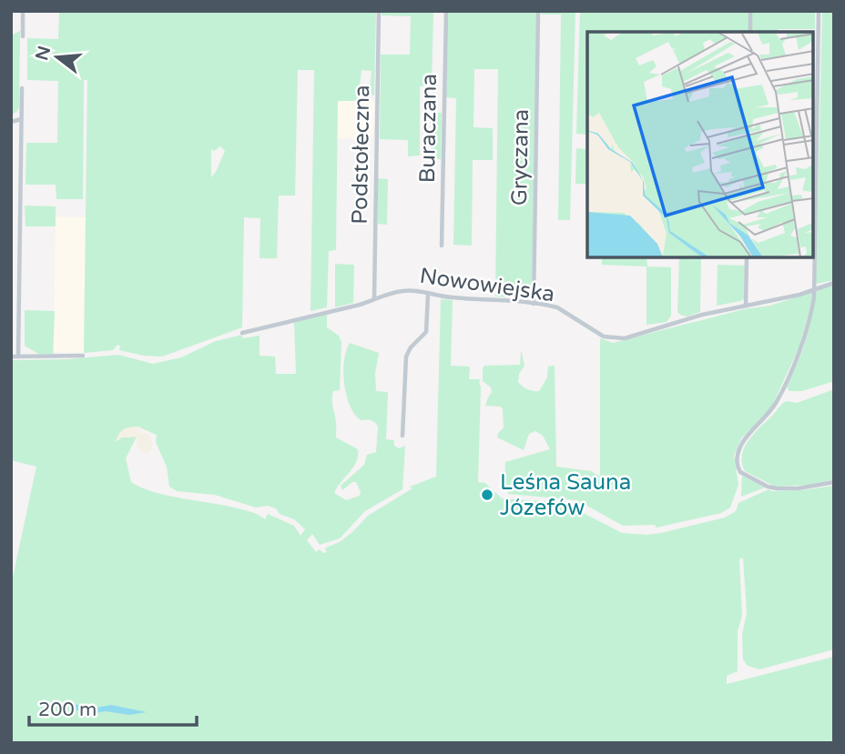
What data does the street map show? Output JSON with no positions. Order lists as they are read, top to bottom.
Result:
{
  "streets": {
    "street": [
      "Buraczana",
      "Podstołeczna",
      "Gryczana",
      "Nowowiejska"
    ]
  },
  "crossings": [
    ["Podstołeczna", "Nowowiejska"],
    ["Gryczana", "Nowowiejska"]
  ],
  "places": ["Leśna Sauna Józefów"],
  "scale_bar": "200 m",
  "north": "left"
}
